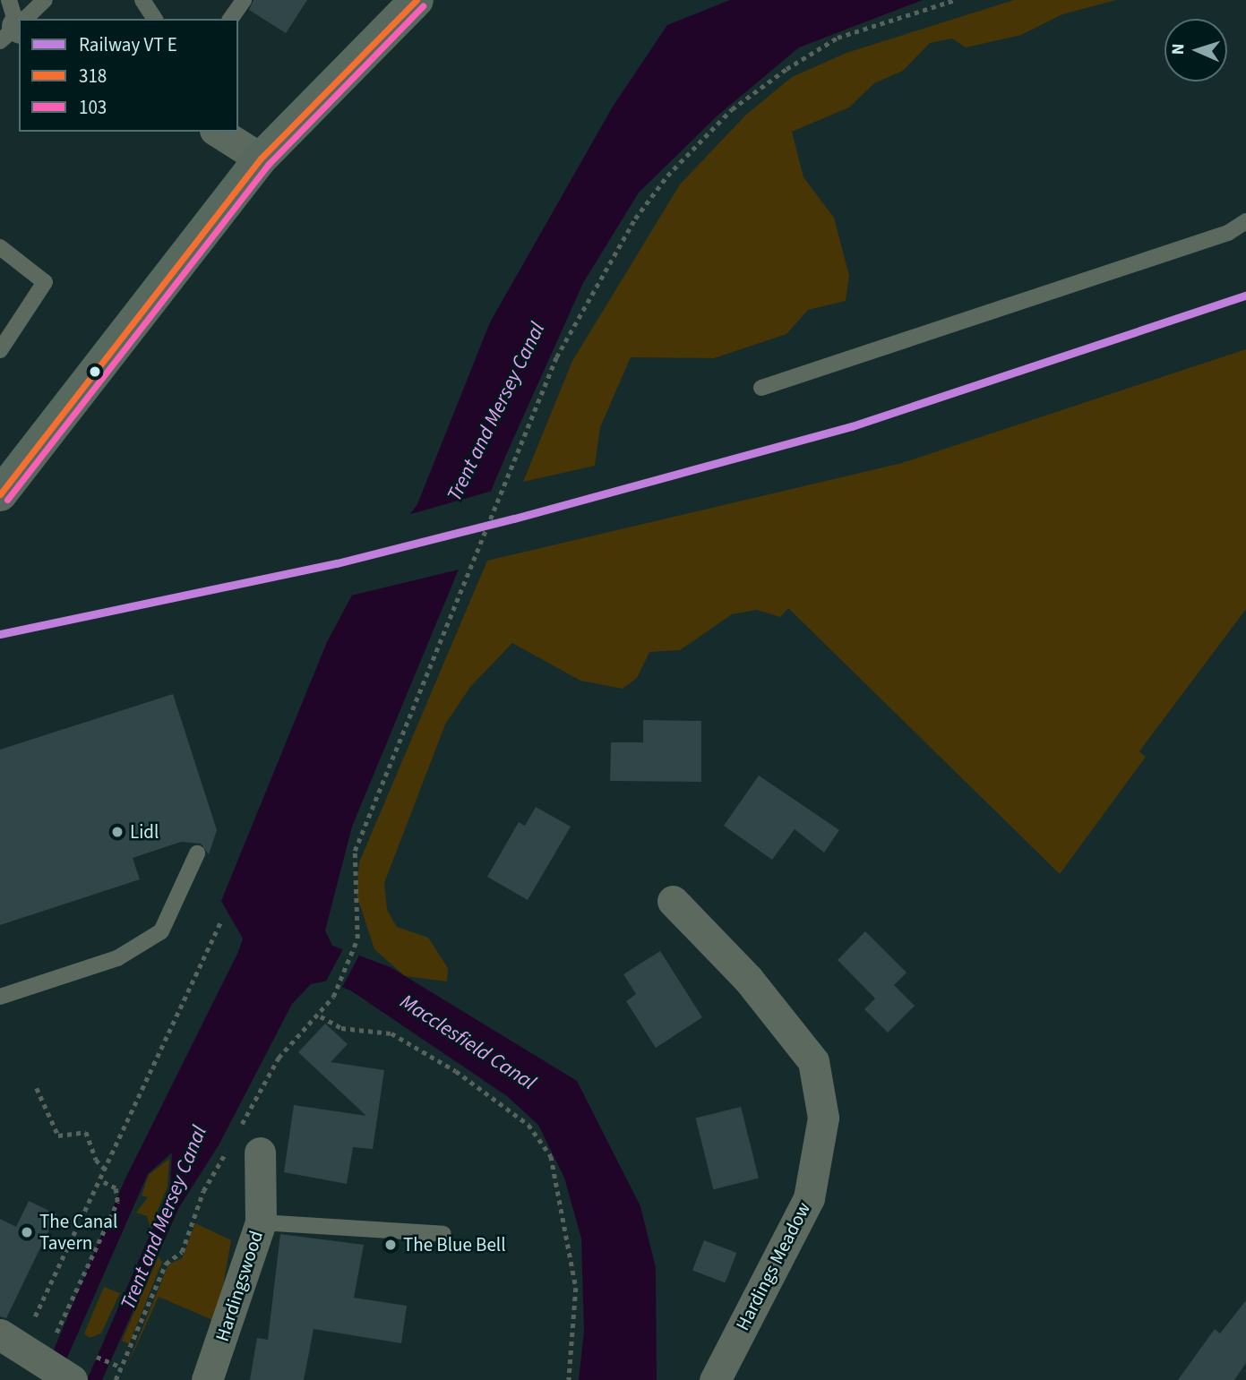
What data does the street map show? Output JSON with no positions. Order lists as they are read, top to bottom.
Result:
{
  "streets": {
    "street": ["Hardings Meadow", "Hardingswood"]
  },
  "water": ["Trent and Mersey Canal", "Macclesfield Canal"],
  "places": ["Lidl", "The Canal Tavern", "The Blue Bell"],
  "lines": ["transit line 318", "transit line 103"],
  "legend": ["Railway VT E", "318", "103"],
  "north": "left"
}
